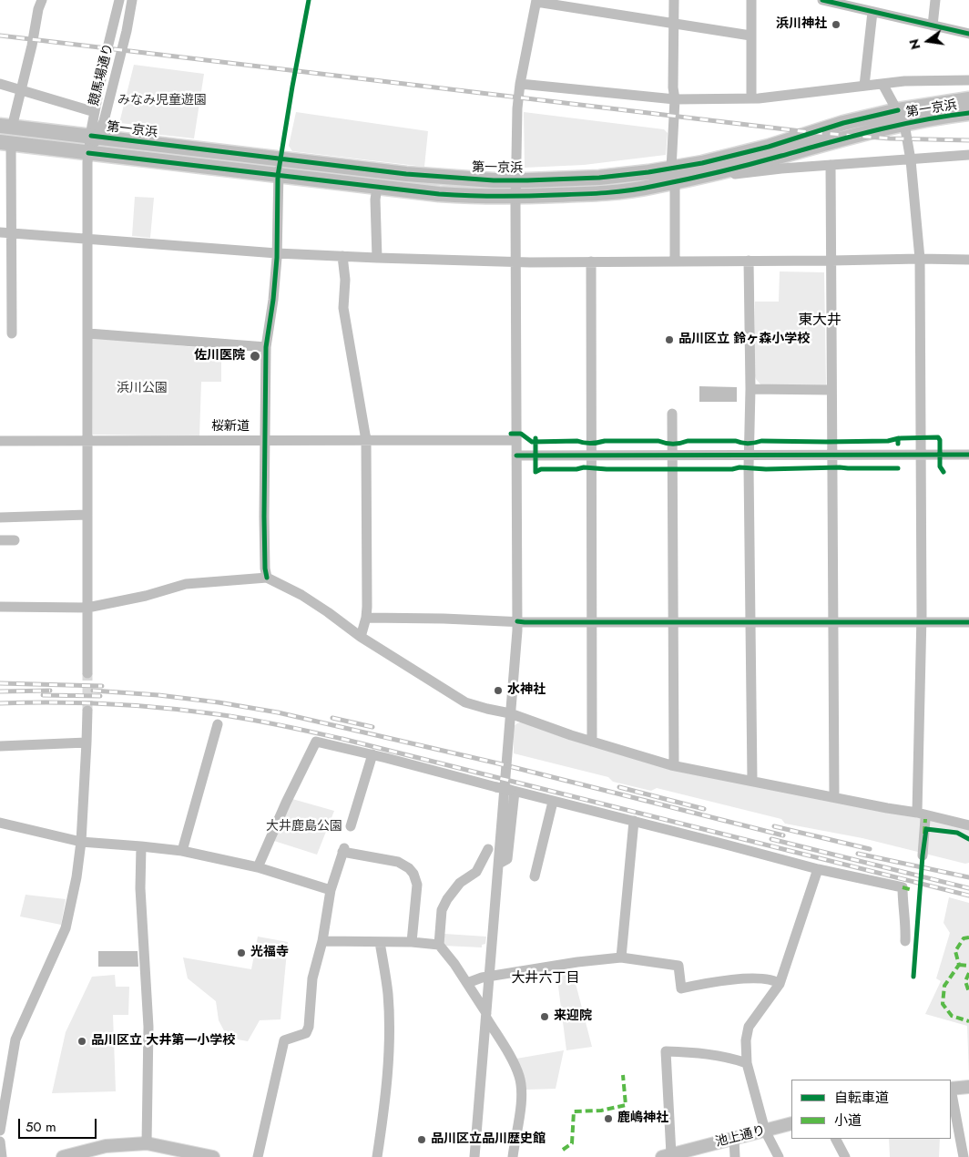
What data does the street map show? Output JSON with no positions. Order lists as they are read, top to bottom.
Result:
{
  "streets": {
    "highway": ["第一京浜"],
    "main road": ["池上通り"],
    "street": ["競馬場通り", "桜新道"]
  },
  "crossings": [
    ["競馬場通り", "第一京浜"]
  ],
  "districts": ["東大井", "大井六丁目"],
  "parks": ["みなみ児童遊園", "浜川公園", "大井鹿島公園"],
  "places": [
    "浜川神社",
    "品川区立 鈴ヶ森小学校",
    "佐川医院",
    "水神社",
    "光福寺",
    "来迎院",
    "品川区立 大井第一小学校",
    "鹿嶋神社",
    "品川区立品川歴史館"
  ],
  "legend": ["自転車道", "小道"],
  "scale_bar": "50 m",
  "north": "left"
}
